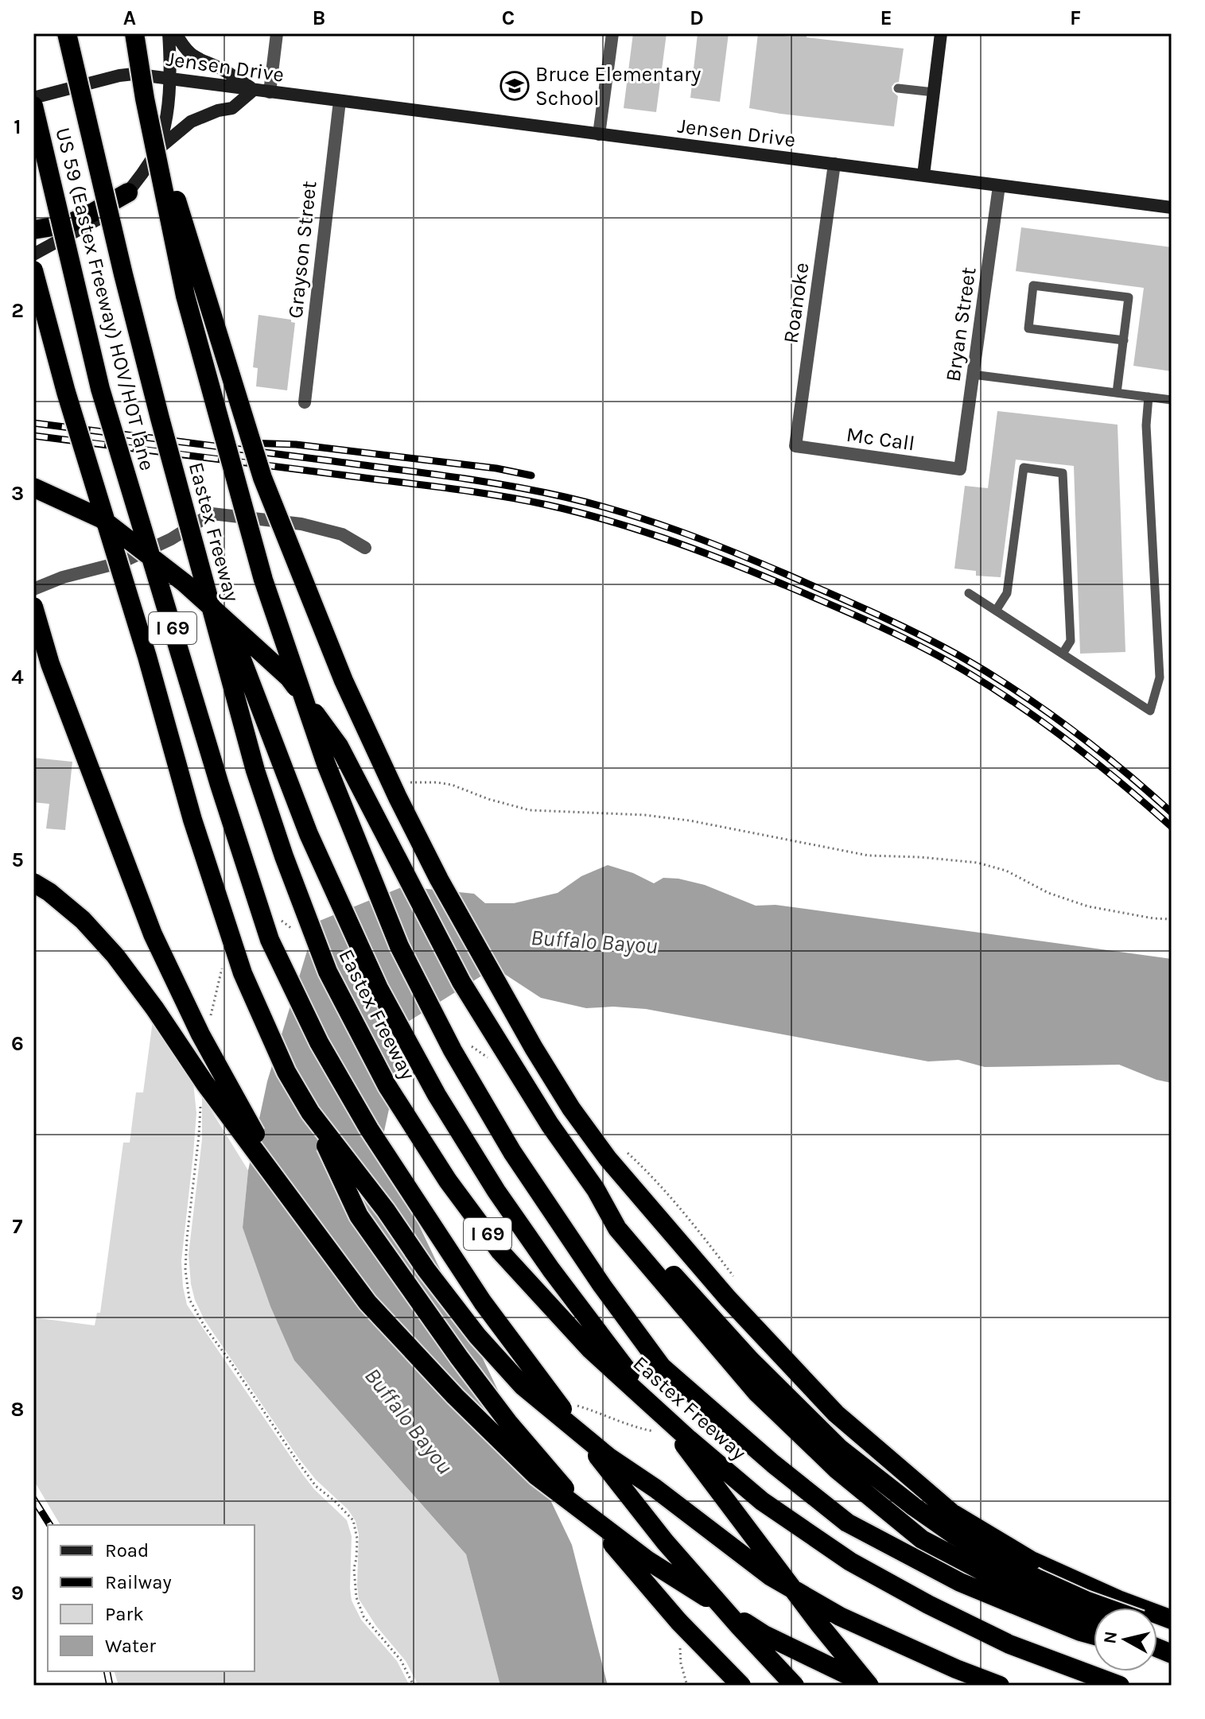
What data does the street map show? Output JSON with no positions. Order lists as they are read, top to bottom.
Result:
{
  "streets": {
    "highway": ["US 59 (Eastex Freeway) HOV/HOT lane", "Eastex Freeway", "I 69"],
    "main road": ["Jensen Drive"],
    "street": [
      "Grayson Street",
      "Roanoke",
      "Bryan Street",
      "Mc Call"
    ]
  },
  "crossings": [
    ["Jensen Drive", "Grayson Street"],
    ["Jensen Drive", "Roanoke"],
    ["Jensen Drive", "Bryan Street"],
    ["Roanoke", "Mc Call"],
    ["Bryan Street", "Mc Call"]
  ],
  "water": ["Buffalo Bayou"],
  "places": {
    "school or university": ["Bruce Elementary School"]
  },
  "legend": [
    "Road",
    "Railway",
    "Park",
    "Water"
  ],
  "north": "left",
  "grid": {
    "columns": [
      "A",
      "B",
      "C",
      "D",
      "E",
      "F"
    ],
    "rows": [
      "1",
      "2",
      "3",
      "4",
      "5",
      "6",
      "7",
      "8",
      "9"
    ]
  }
}
